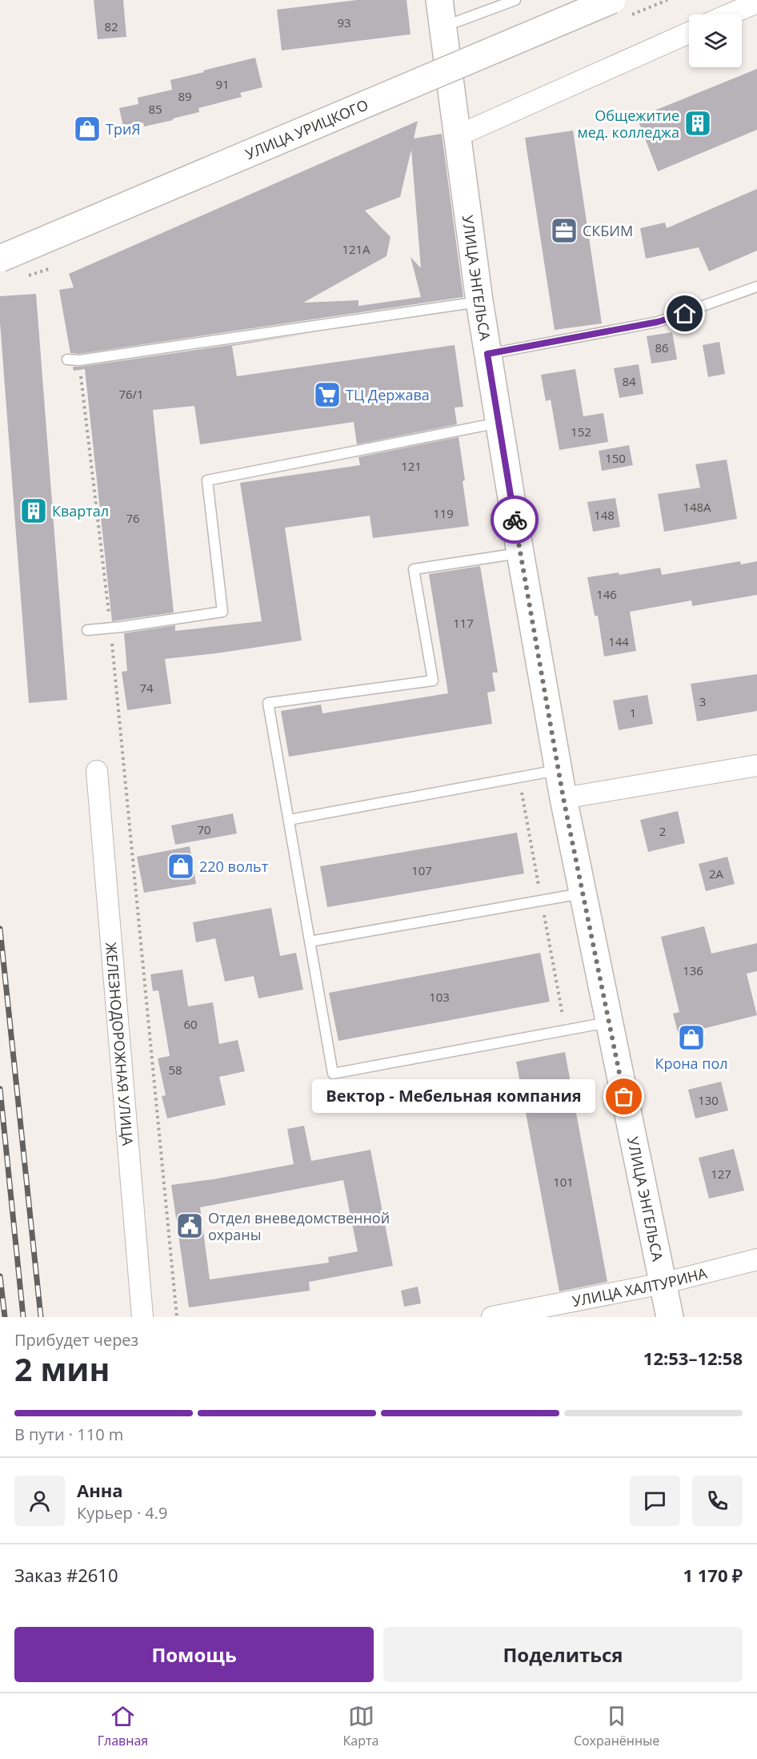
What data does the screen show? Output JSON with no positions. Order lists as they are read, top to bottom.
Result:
{
  "streets": {
    "street": [
      "УЛИЦА УРИЦКОГО",
      "УЛИЦА ЭНГЕЛЬСА",
      "ЖЕЛЕЗНОДОРОЖНАЯ УЛИЦА",
      "УЛИЦА ХАЛТУРИНА"
    ]
  },
  "crossings": [
    ["УЛИЦА ЭНГЕЛЬСА", "УЛИЦА ХАЛТУРИНА"]
  ],
  "places": {
    "building": ["Общежитие мед. колледжа", "Квартал"],
    "shop": ["ТриЯ", "220 вольт", "Крона пол"],
    "office": ["СКБИМ"],
    "supermarket": ["ТЦ Держава"],
    "other": ["Вектор - Мебельная компания"],
    "public building": ["Отдел вневедомственной охраны"]
  },
  "house_numbers": [
    "93",
    "82",
    "91",
    "89",
    "85",
    "121А",
    "86",
    "84",
    "76/1",
    "152",
    "150",
    "121",
    "148А",
    "119",
    "148",
    "76",
    "146",
    "117",
    "144",
    "74",
    "3",
    "1",
    "70",
    "2",
    "107",
    "2А",
    "136",
    "103",
    "60",
    "58",
    "130",
    "127",
    "101"
  ],
  "page": {
    "bubble": "Вектор - Мебельная компания",
    "heading": ["2 мин", "Прибудет через", "12:53–12:58"],
    "panel": [
      "Анна",
      "Курьер · 4.9",
      "Заказ #2610",
      "1 170 ₽"
    ],
    "bar": "В пути · 110 m",
    "buttons": ["Помощь", "Поделиться"],
    "tabs": ["Главная", "Карта", "Сохранённые"]
  }
}
